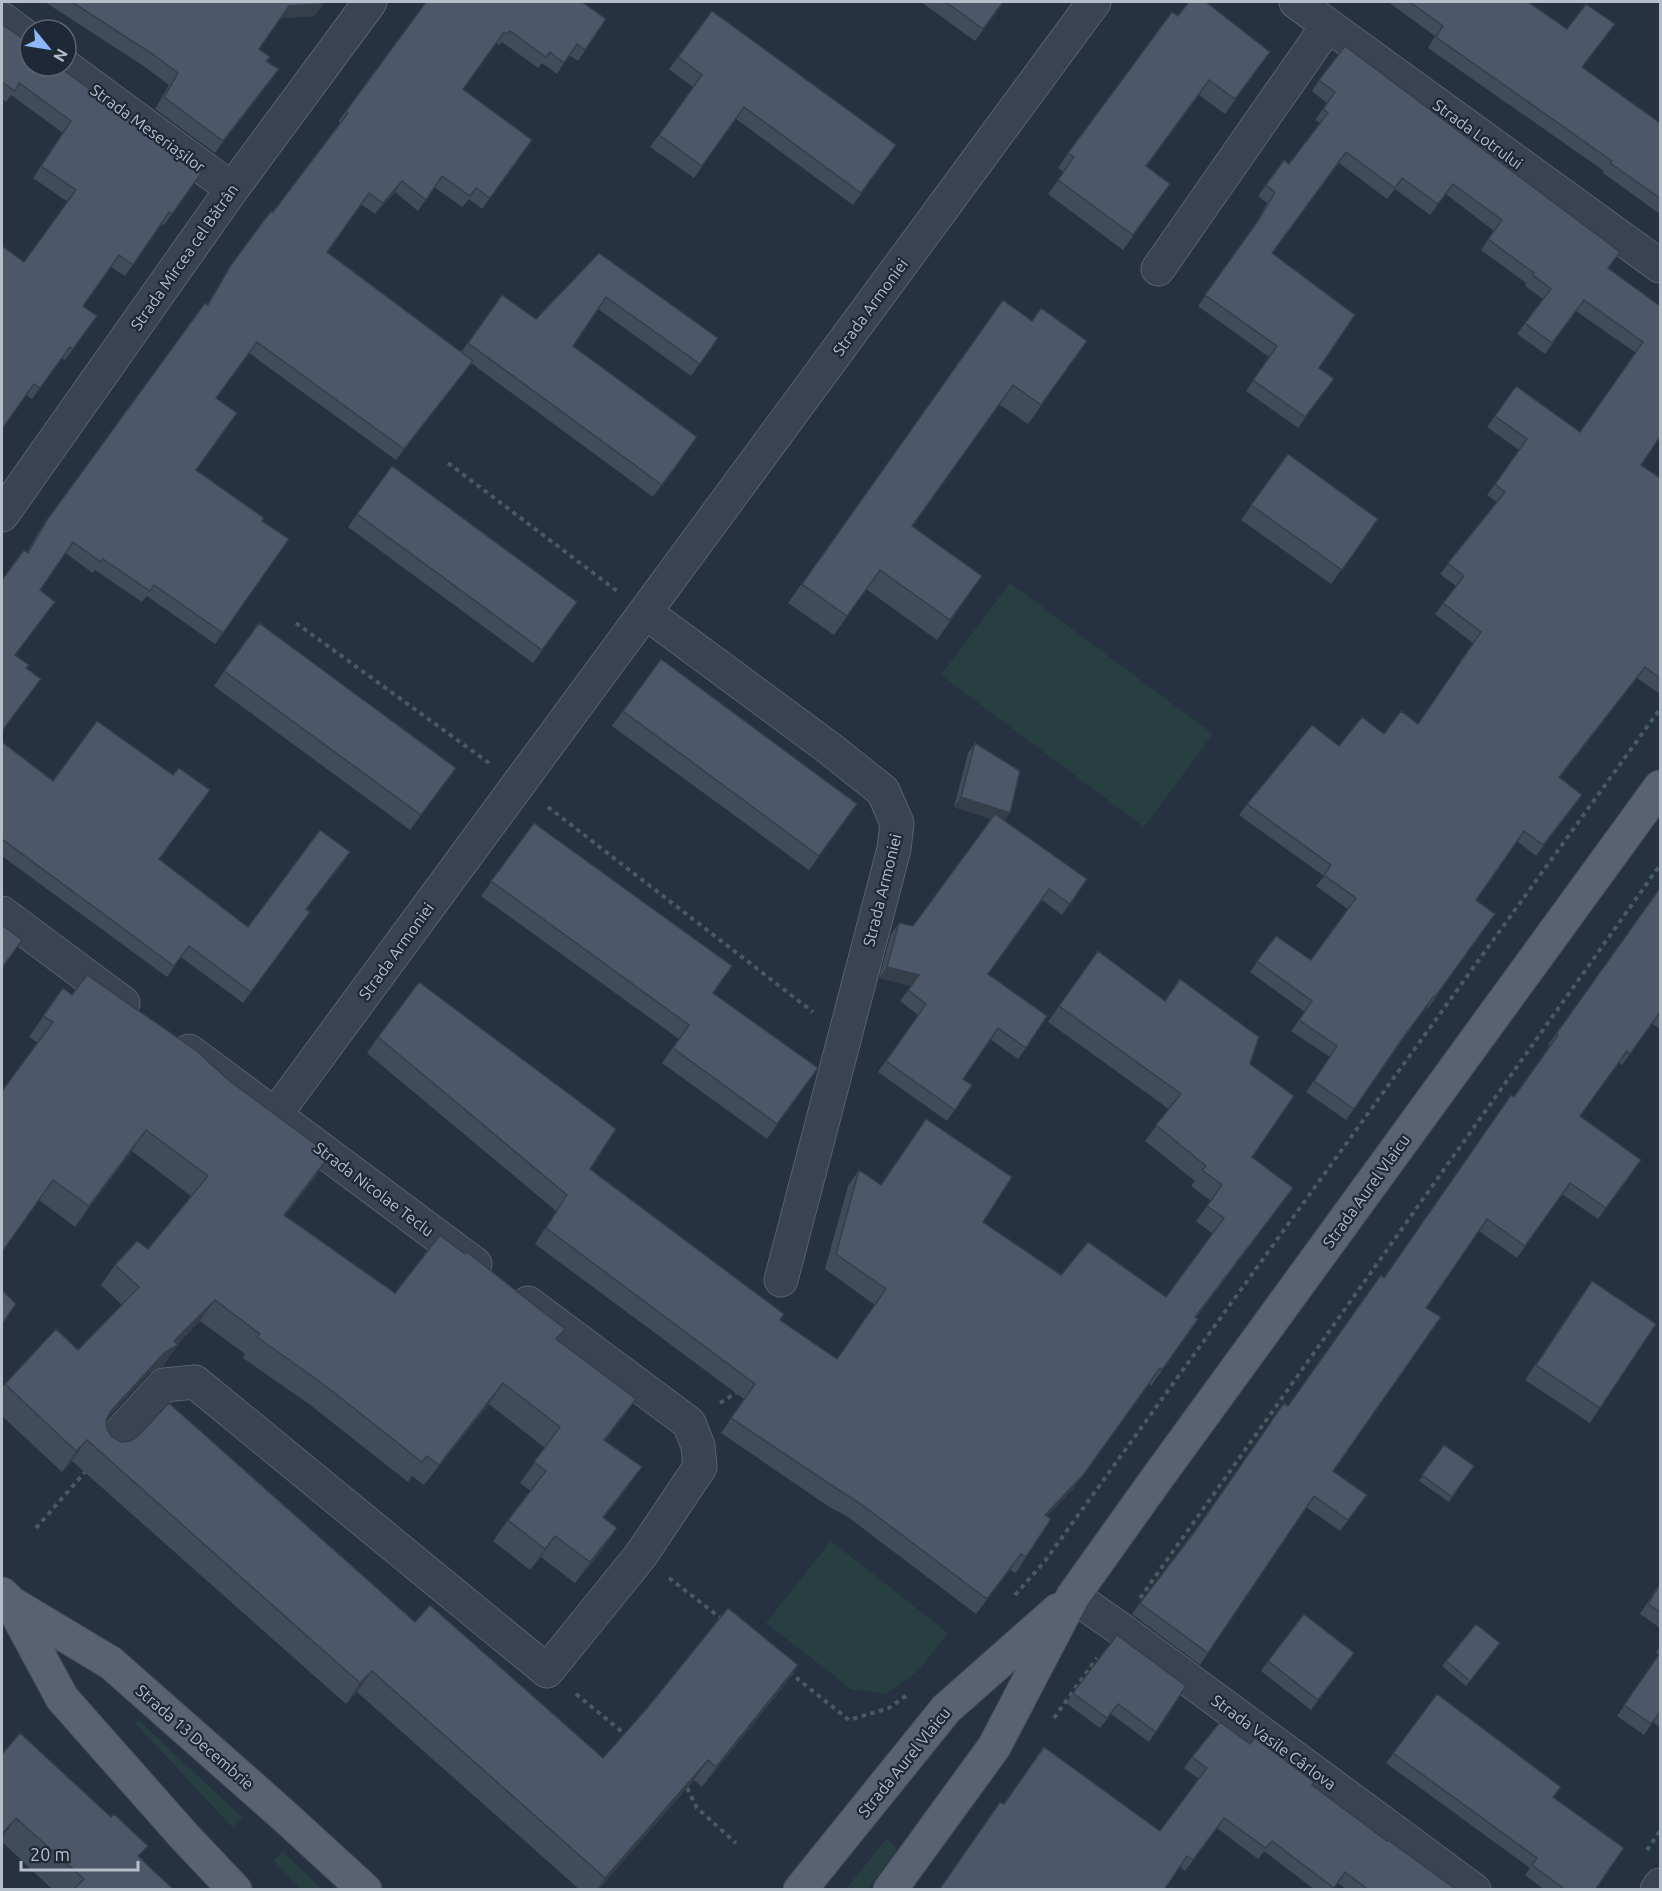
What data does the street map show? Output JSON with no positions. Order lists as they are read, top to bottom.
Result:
{
  "streets": {
    "main road": ["Strada Aurel Vlaicu", "Strada 13 Decembrie"],
    "street": [
      "Strada Meseriașilor",
      "Strada Lotrului",
      "Strada Mircea cel Bătrân",
      "Strada Armoniei",
      "Strada Nicolae Teclu",
      "Strada Vasile Cârlova"
    ]
  },
  "crossings": [
    ["Strada Meseriașilor", "Strada Mircea cel Bătrân"],
    ["Strada Armoniei", "Strada Nicolae Teclu"],
    ["Strada Aurel Vlaicu", "Strada Vasile Cârlova"]
  ],
  "scale_bar": "20 m",
  "north": "bottom right"
}
